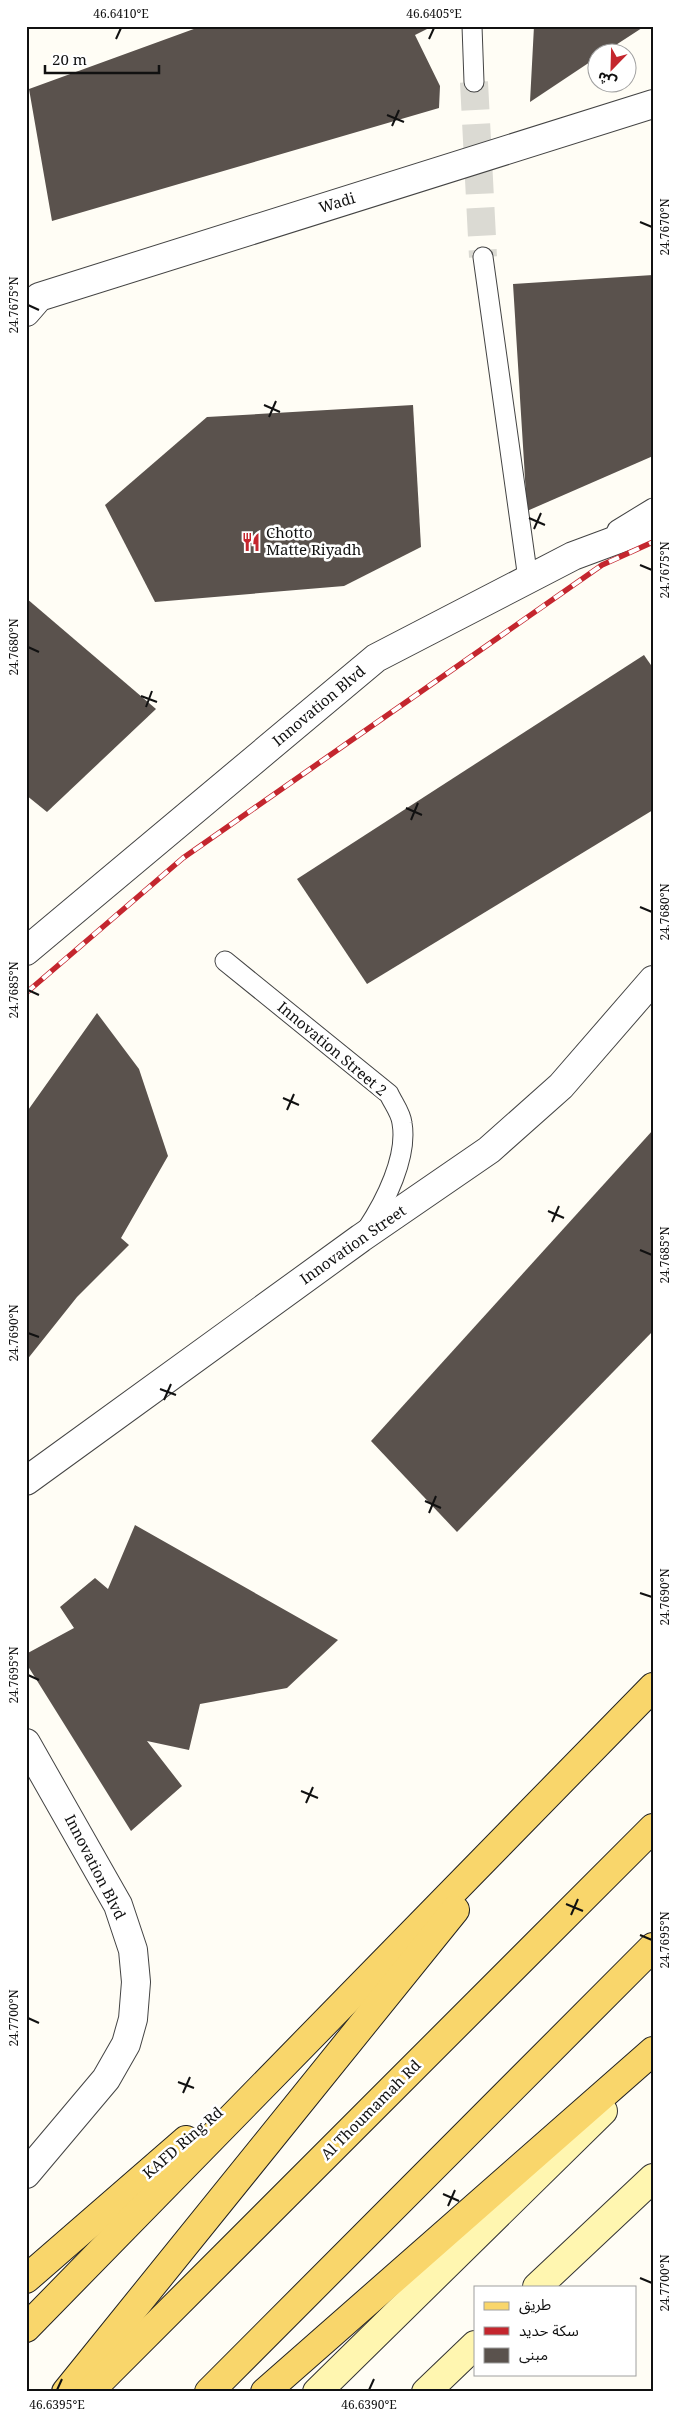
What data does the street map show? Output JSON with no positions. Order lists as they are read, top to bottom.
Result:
{
  "streets": {
    "main road": ["Al Thoumamah Rd", "KAFD Ring Rd"],
    "street": ["Wadi", "Innovation Blvd", "Innovation Street"],
    "lane": ["Innovation Street 2"]
  },
  "crossings": [
    ["Innovation Street 2", "Innovation Street"]
  ],
  "places": {
    "restaurant": ["Chotto Matte Riyadh"]
  },
  "legend": ["طريق", "سكة حديد", "مبنى"],
  "scale_bar": "20 m",
  "north": "bottom left",
  "coordinates": [
    "46.6410°E",
    "46.6405°E",
    "24.7670°N",
    "24.7675°N",
    "24.7680°N",
    "24.7685°N",
    "24.7690°N",
    "24.7695°N",
    "24.7700°N",
    "46.6395°E",
    "46.6390°E"
  ]
}
